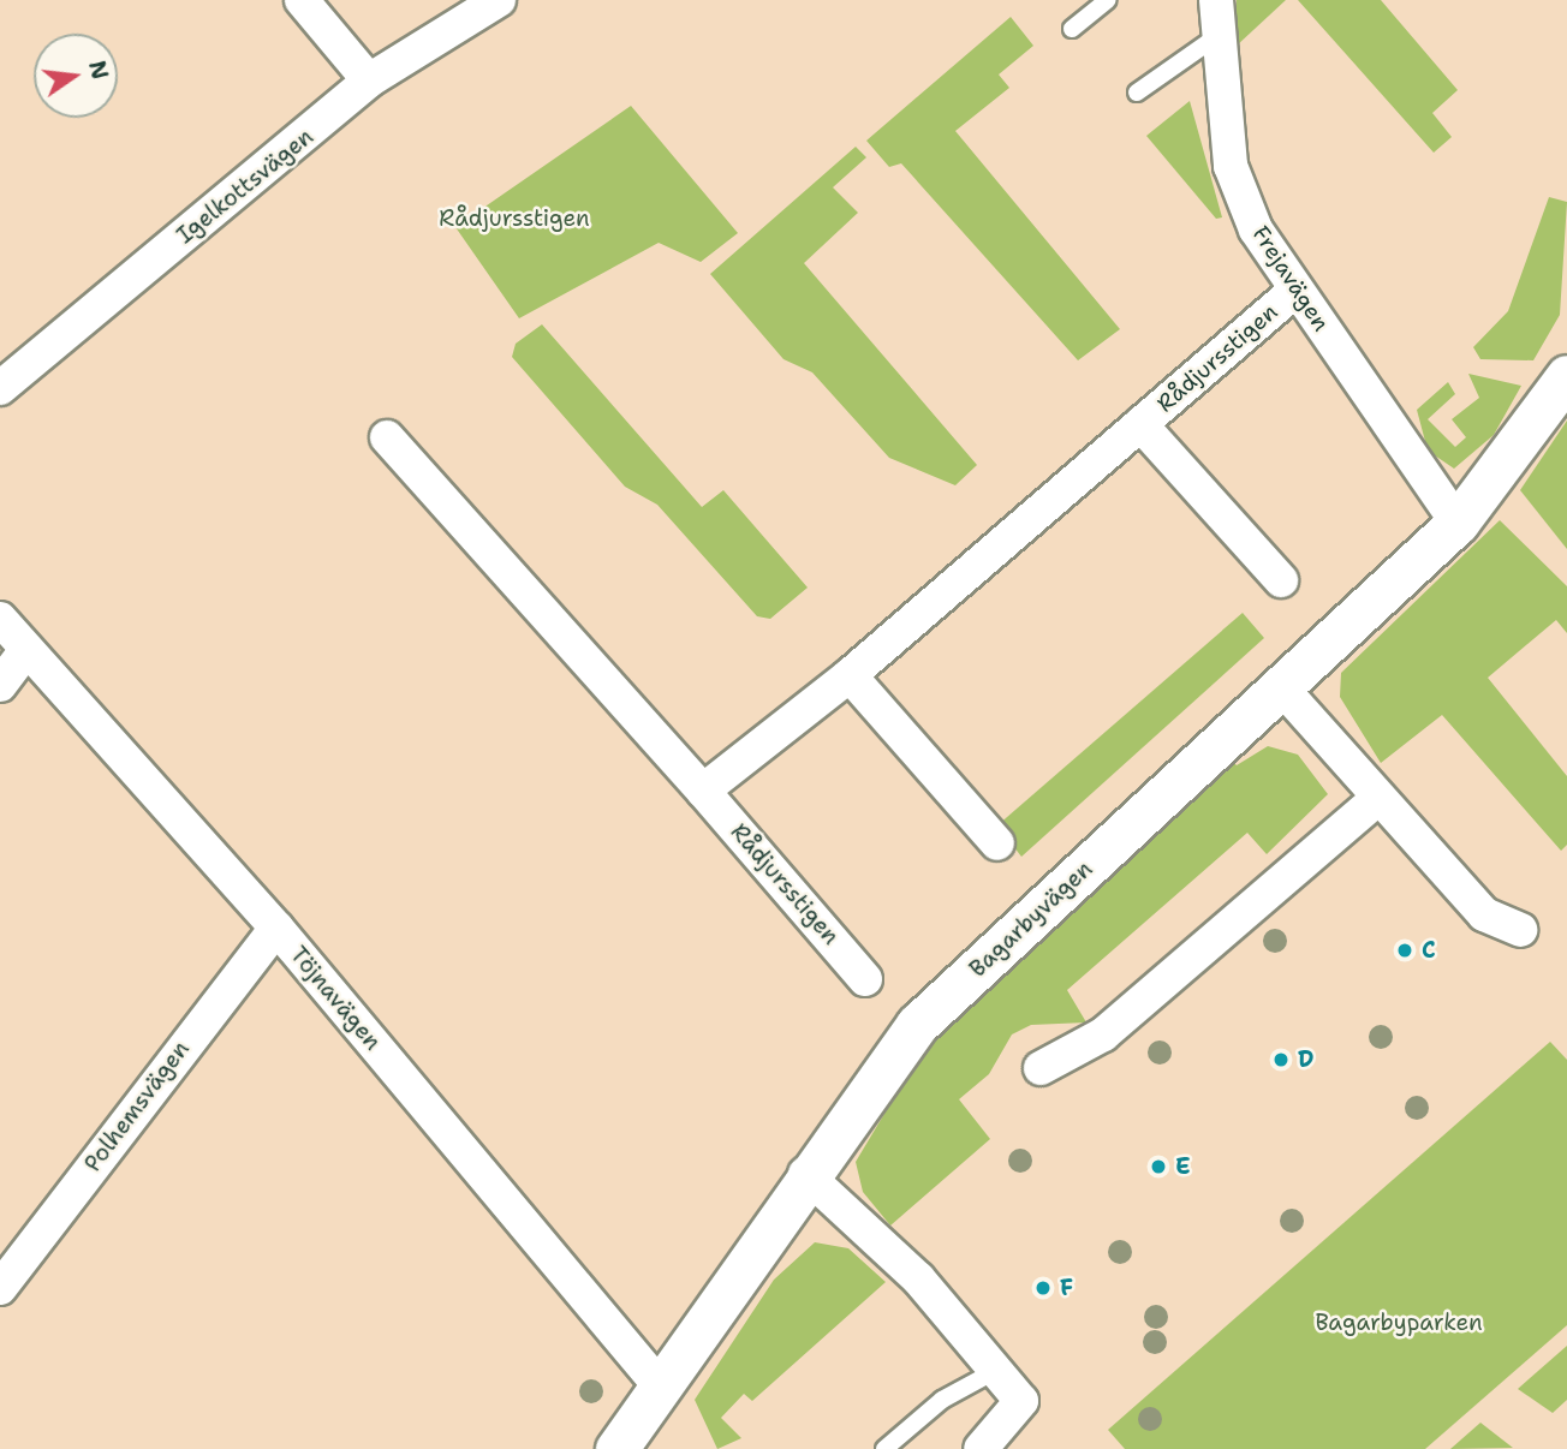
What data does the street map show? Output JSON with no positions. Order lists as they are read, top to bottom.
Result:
{
  "streets": {
    "street": [
      "Igelkottsvägen",
      "Frejavägen",
      "Rådjursstigen",
      "Bagarbyvägen",
      "Töjnavägen",
      "Polhemsvägen"
    ]
  },
  "crossings": [
    ["Frejavägen", "Rådjursstigen"],
    ["Frejavägen", "Bagarbyvägen"],
    ["Bagarbyvägen", "Töjnavägen"],
    ["Töjnavägen", "Polhemsvägen"]
  ],
  "parks": ["Rådjursstigen", "Bagarbyparken"],
  "places": [
    "C",
    "D",
    "E",
    "F"
  ],
  "north": "right"
}
